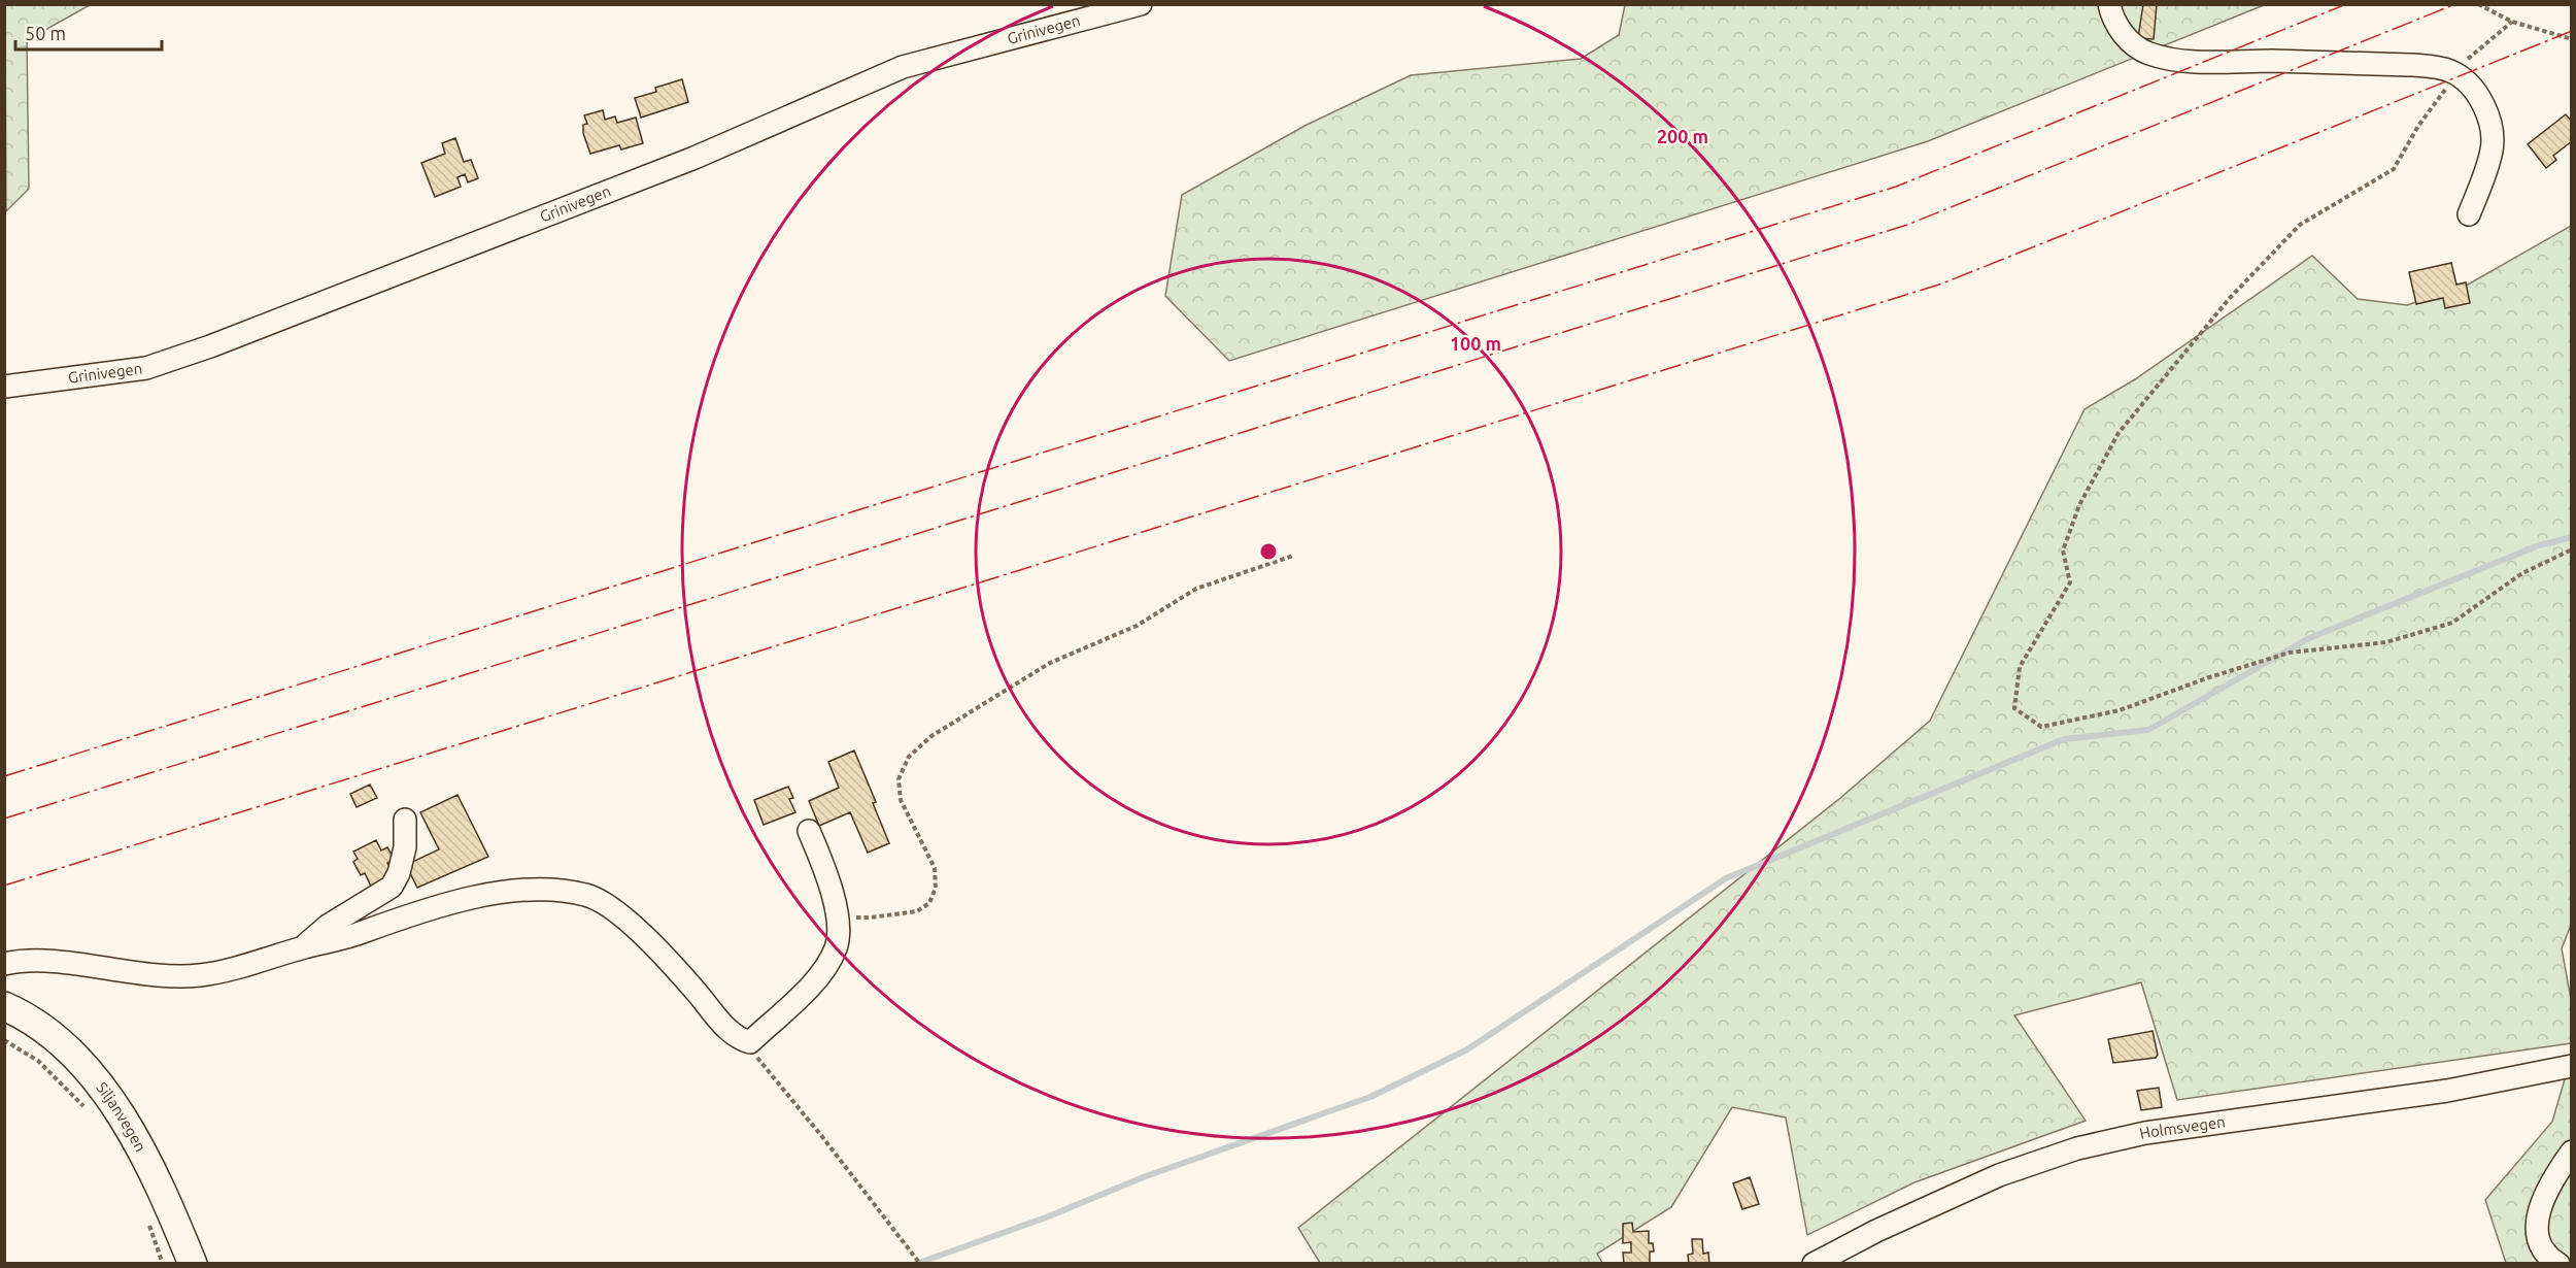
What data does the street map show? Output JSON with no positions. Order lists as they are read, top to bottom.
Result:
{
  "streets": {
    "main road": ["Siljanvegen"],
    "street": ["Grinivegen", "Holmsvegen"]
  },
  "scale_bar": "50 m",
  "rings": ["200 m", "100 m"]
}
